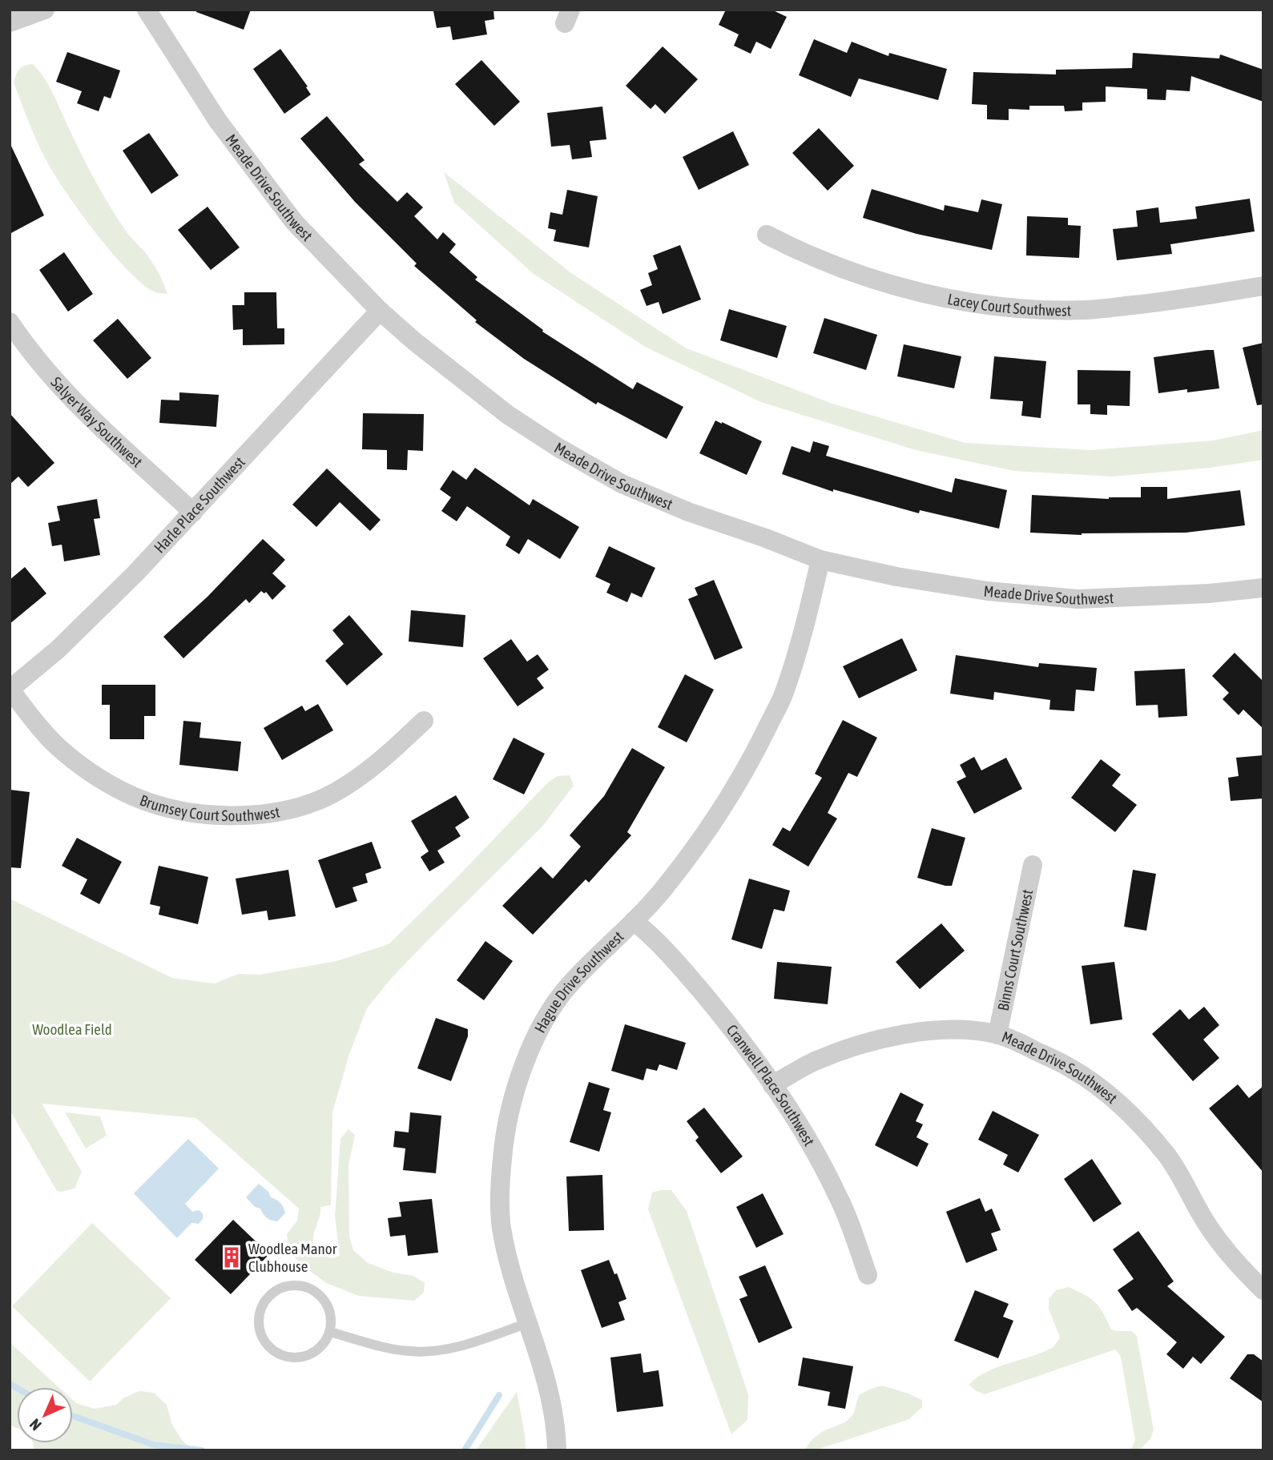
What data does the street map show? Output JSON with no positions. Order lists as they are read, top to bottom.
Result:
{
  "streets": {
    "street": [
      "Meade Drive Southwest",
      "Lacey Court Southwest",
      "Salyer Way Southwest",
      "Harle Place Southwest",
      "Brumsey Court Southwest",
      "Binns Court Southwest",
      "Hague Drive Southwest",
      "Cranwell Place Southwest"
    ]
  },
  "crossings": [
    ["Meade Drive Southwest", "Harle Place Southwest"],
    ["Meade Drive Southwest", "Binns Court Southwest"],
    ["Meade Drive Southwest", "Hague Drive Southwest"],
    ["Meade Drive Southwest", "Cranwell Place Southwest"],
    ["Salyer Way Southwest", "Harle Place Southwest"],
    ["Harle Place Southwest", "Brumsey Court Southwest"],
    ["Hague Drive Southwest", "Cranwell Place Southwest"]
  ],
  "parks": ["Woodlea Field"],
  "places": {
    "building": ["Woodlea Manor Clubhouse"]
  },
  "north": "bottom left"
}
